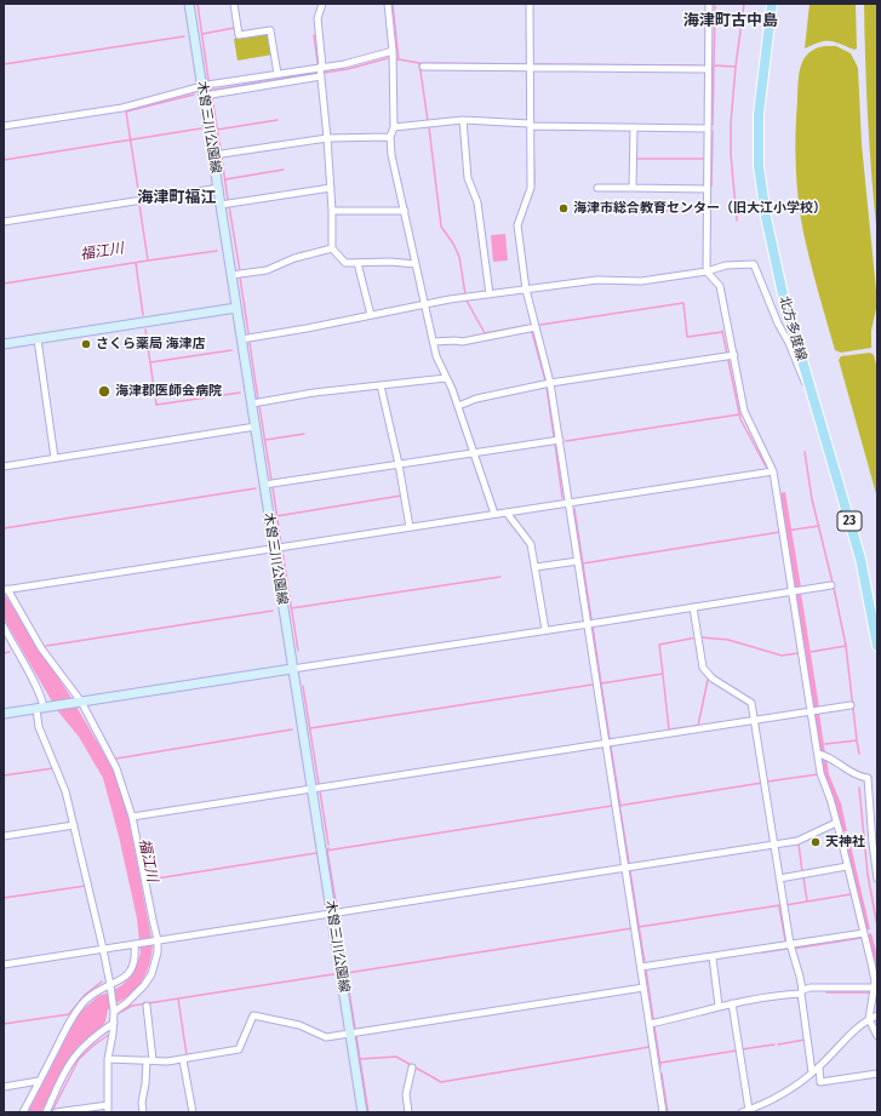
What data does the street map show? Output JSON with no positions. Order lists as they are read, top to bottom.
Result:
{
  "streets": {
    "main road": ["木曽三川公園線", "北方多度線", "23"]
  },
  "districts": ["海津町古中島", "海津町福江"],
  "water": ["福江川"],
  "places": [
    "海津市総合教育センター（旧大江小学校）",
    "さくら薬局 海津店",
    "海津郡医師会病院",
    "天神社"
  ]
}
